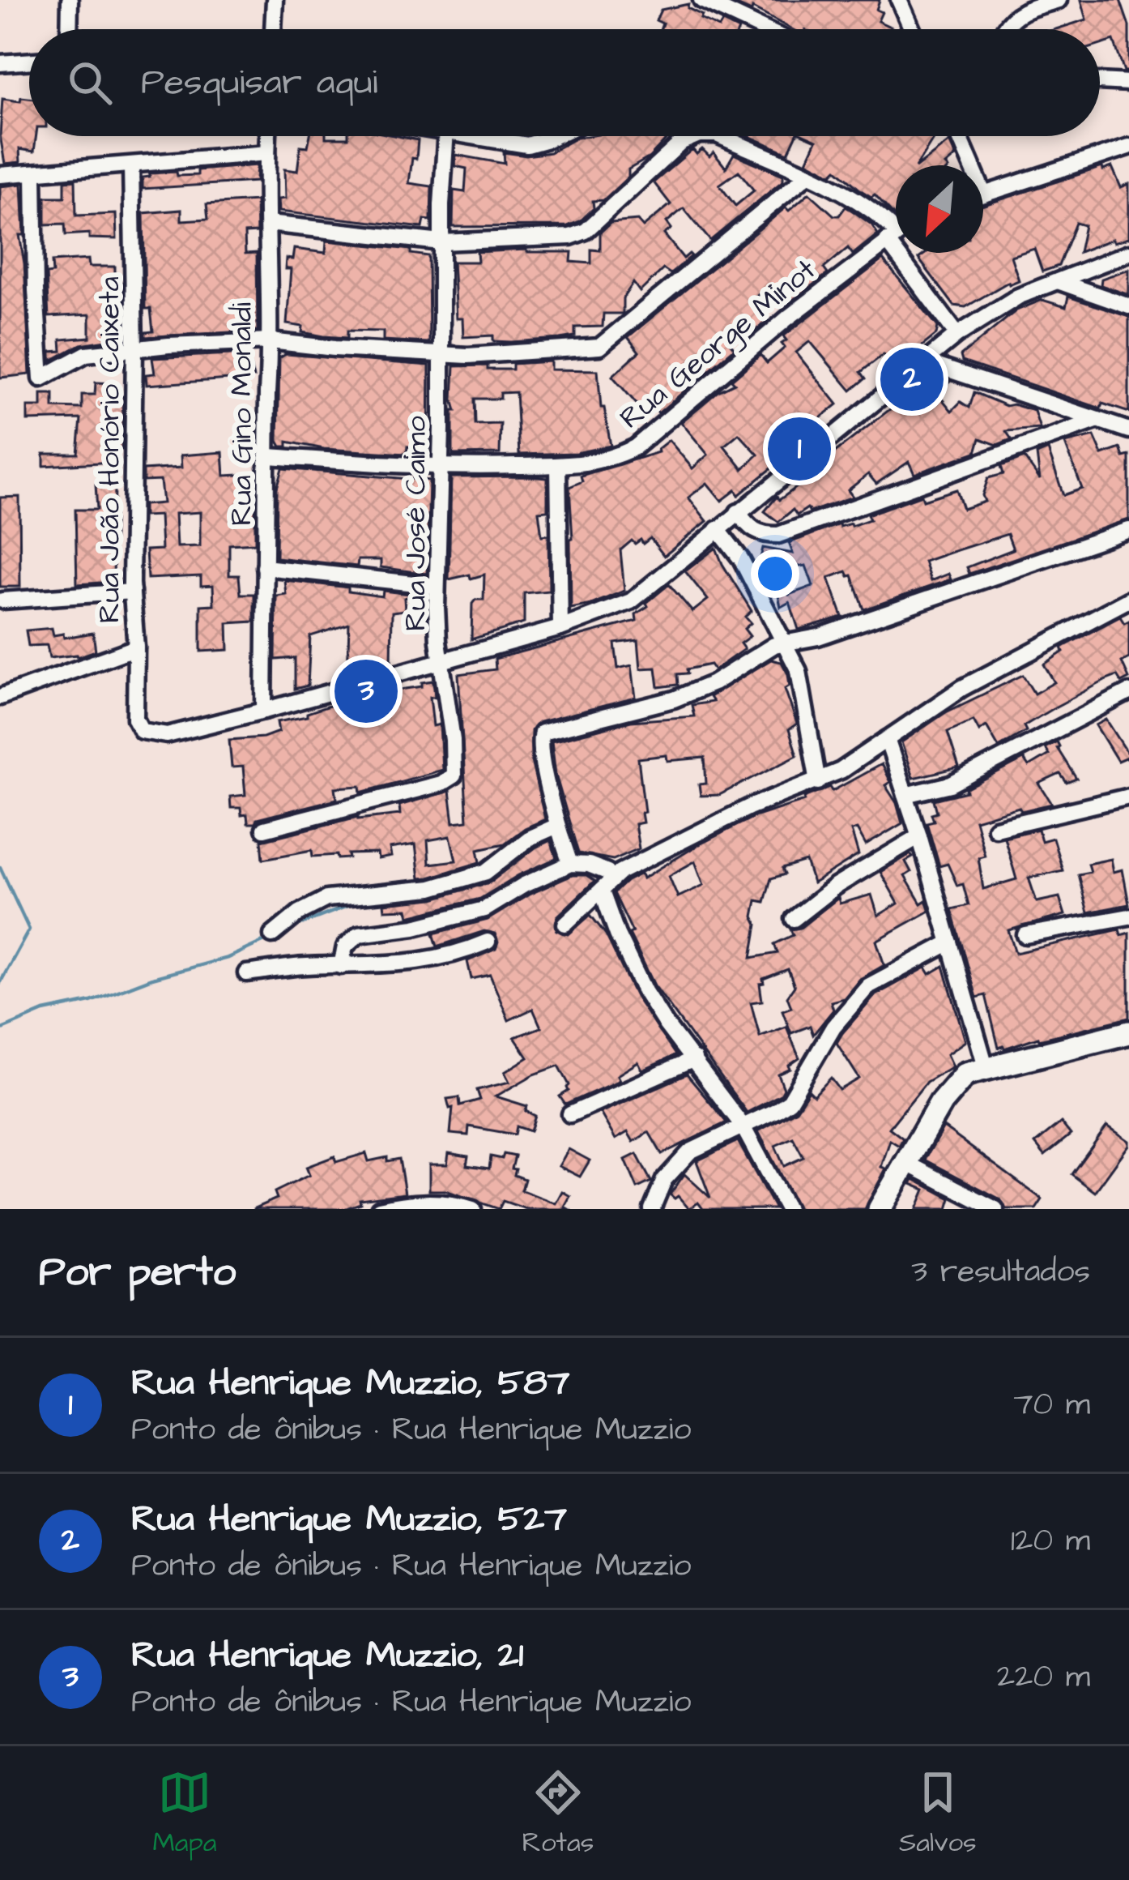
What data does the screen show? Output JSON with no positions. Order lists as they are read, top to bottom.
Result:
{
  "streets": {
    "street": [
      "Rua George Minot",
      "Rua Gino Monaldi",
      "Rua João Honório Caixeta",
      "Rua José Caimo"
    ]
  },
  "crossings": [
    ["Rua George Minot", "Rua Gino Monaldi"],
    ["Rua George Minot", "Rua José Caimo"],
    ["Rua Gino Monaldi", "Rua João Honório Caixeta"]
  ],
  "north": "bottom left",
  "page": {
    "search": "Pesquisar aqui",
    "pins": ["2", "1", "3"],
    "heading": ["Por perto", "3 resultados"],
    "list": [
      {
        "mark": "1",
        "name": "Rua Henrique Muzzio, 587",
        "note": "Ponto de ônibus · Rua Henrique Muzzio",
        "value": "70 m"
      },
      {
        "mark": "2",
        "name": "Rua Henrique Muzzio, 527",
        "note": "Ponto de ônibus · Rua Henrique Muzzio",
        "value": "120 m"
      },
      {
        "mark": "3",
        "name": "Rua Henrique Muzzio, 21",
        "note": "Ponto de ônibus · Rua Henrique Muzzio",
        "value": "220 m"
      }
    ],
    "nav": ["Mapa", "Rotas", "Salvos"]
  }
}
